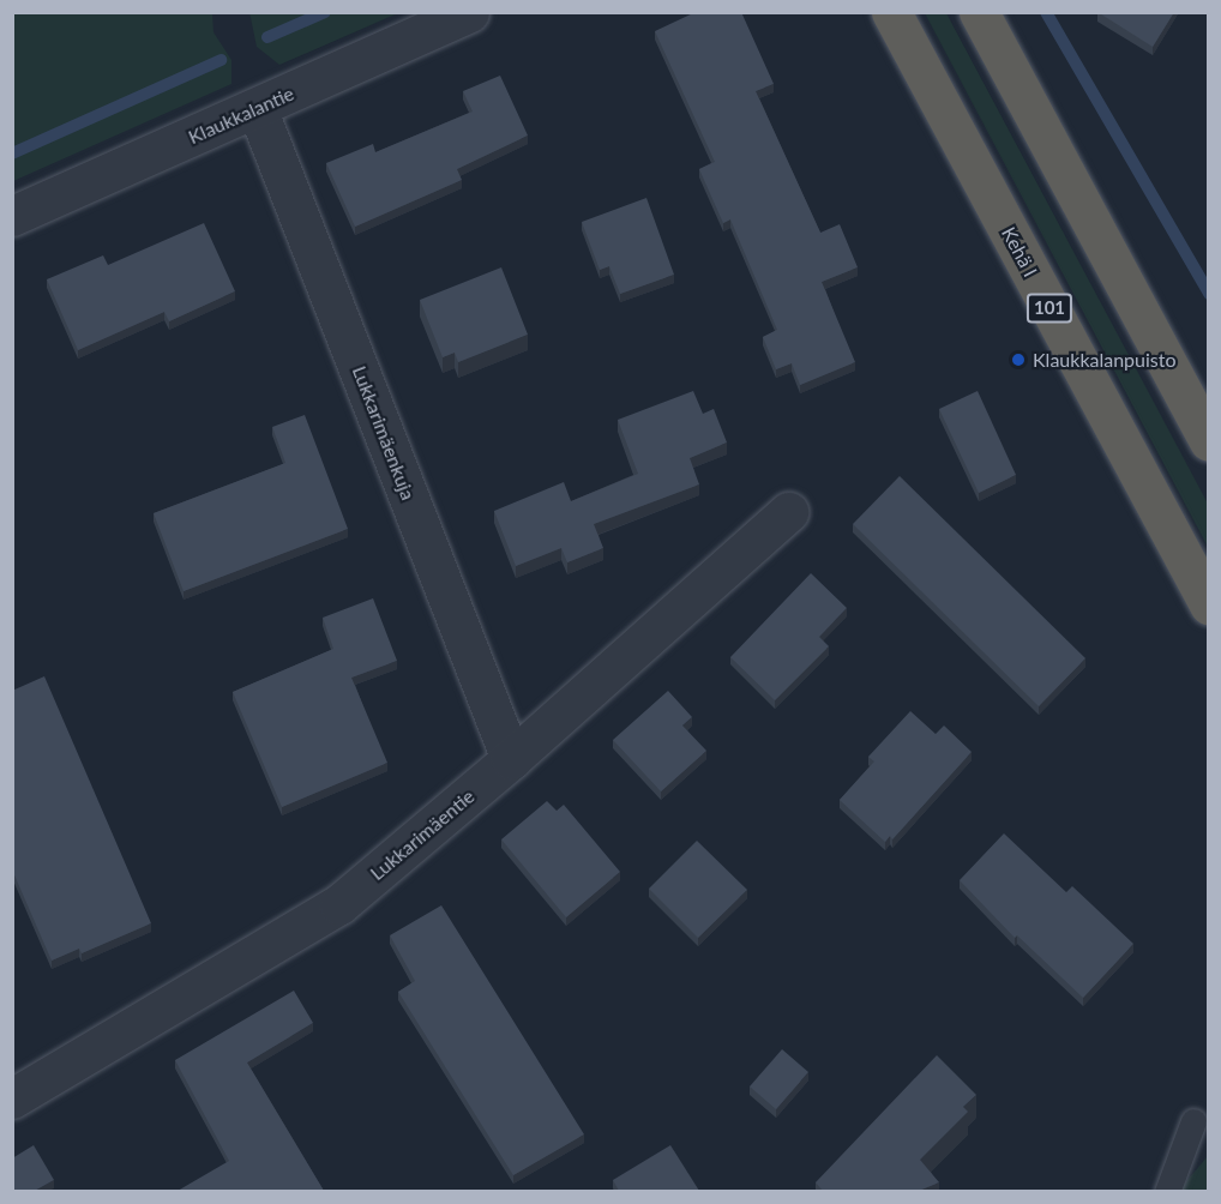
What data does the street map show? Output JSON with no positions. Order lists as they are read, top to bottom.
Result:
{
  "streets": {
    "highway": ["Kehä I", "101"],
    "street": ["Klaukkalantie", "Lukkarimäenkuja", "Lukkarimäentie"]
  },
  "crossings": [
    ["Klaukkalantie", "Lukkarimäenkuja"],
    ["Lukkarimäenkuja", "Lukkarimäentie"]
  ],
  "places": ["Klaukkalanpuisto"]
}
